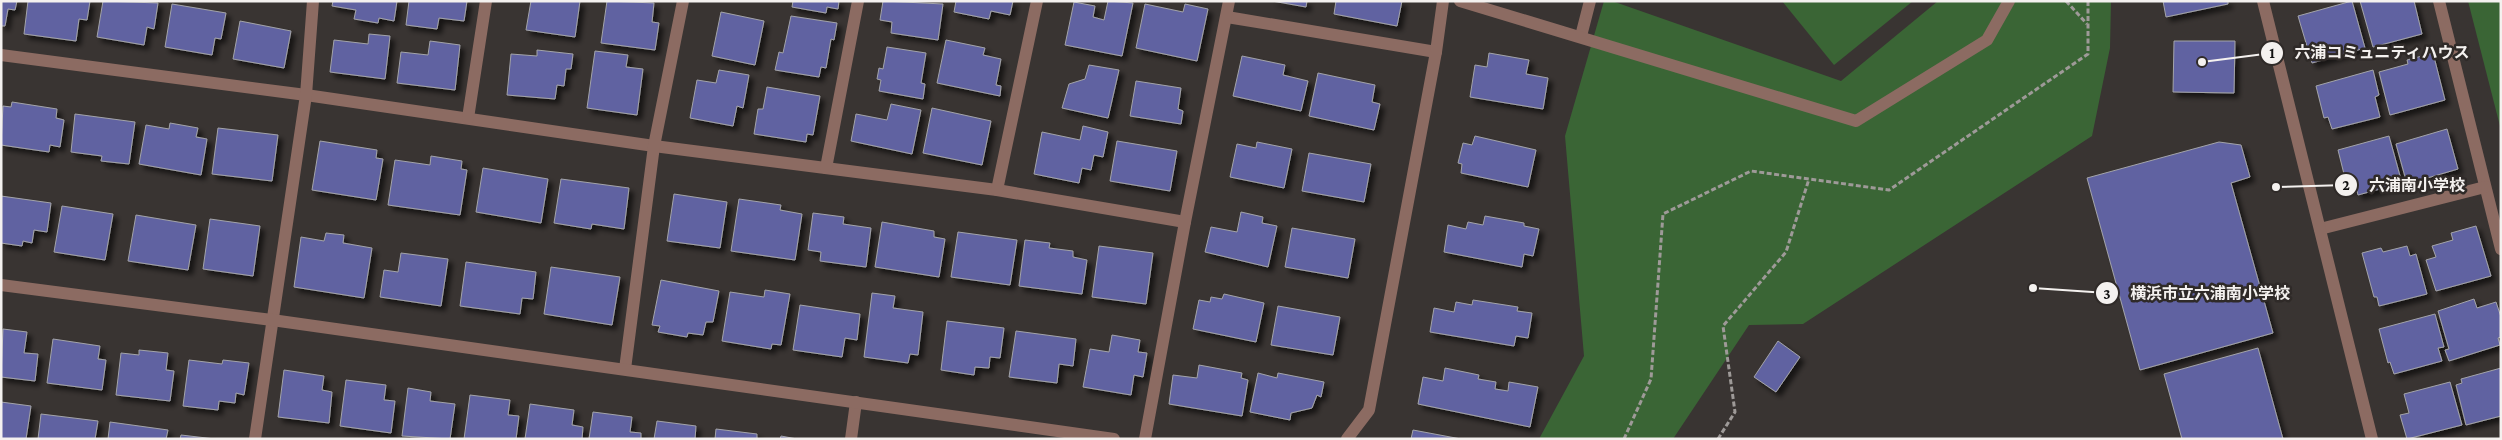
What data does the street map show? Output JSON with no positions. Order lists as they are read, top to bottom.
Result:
{
  "places": ["六浦コミュニティハウス", "六浦南小学校", "横浜市立六浦南小学校"]
}
